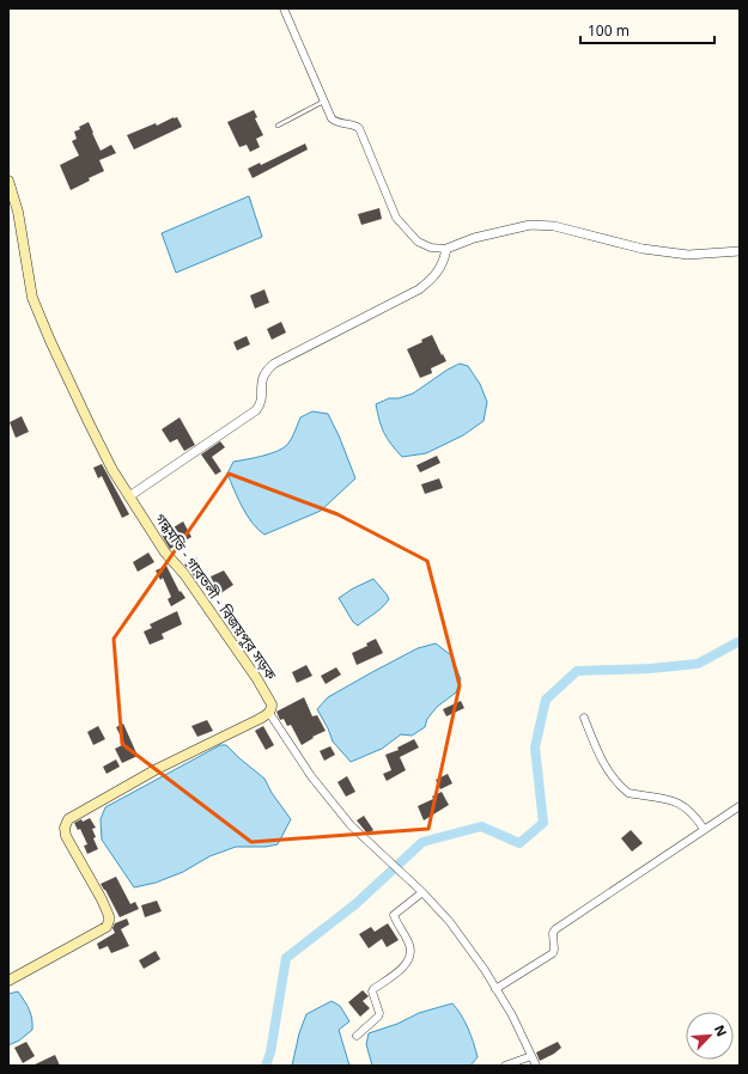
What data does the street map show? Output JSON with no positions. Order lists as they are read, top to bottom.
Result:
{
  "streets": {
    "main road": ["গন্ধমতি - গাবতলী - বিজয়পুর সড়ক"]
  },
  "scale_bar": "100 m",
  "north": "top right"
}
